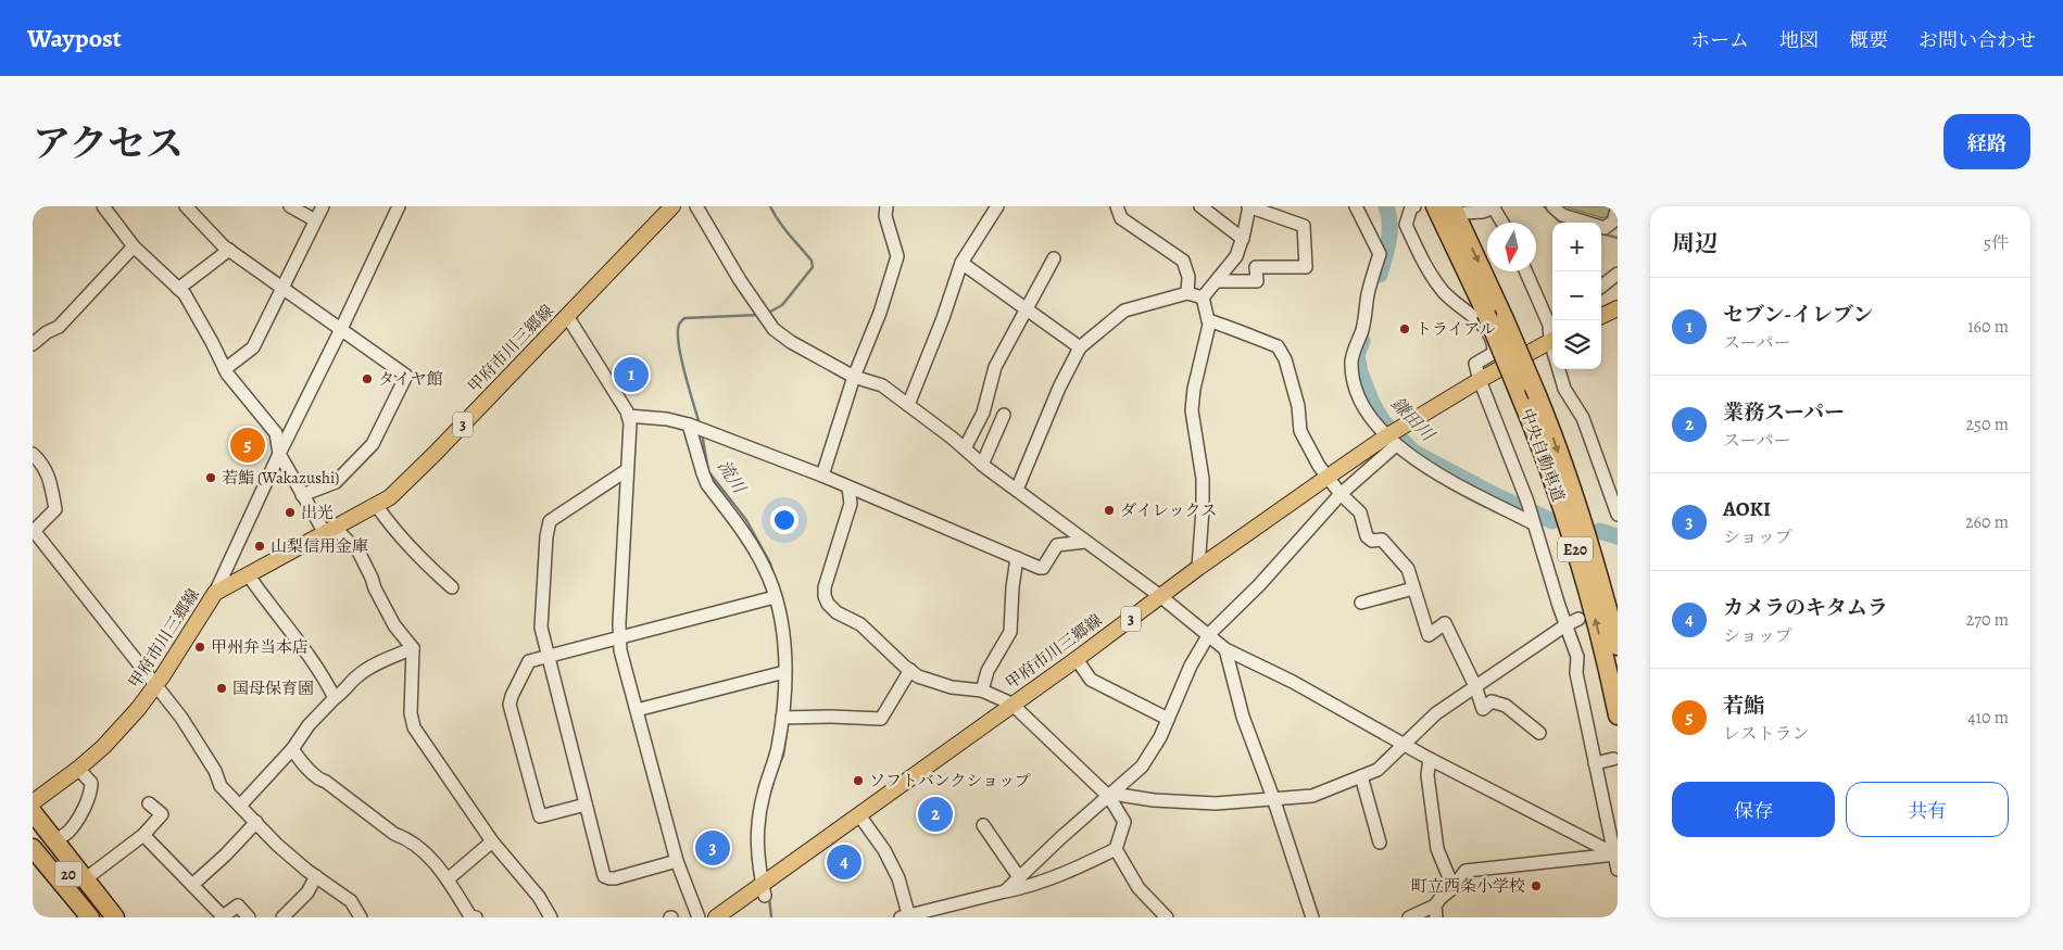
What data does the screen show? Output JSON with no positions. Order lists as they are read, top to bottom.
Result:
{
  "streets": {
    "highway": ["中央自動車道", "E20", "20"],
    "main road": ["甲府市川三郷線", "3"]
  },
  "water": ["鎌田川", "流川"],
  "places": [
    "トライアル",
    "タイヤ館",
    "若鮨 (Wakazushi)",
    "ダイレックス",
    "出光",
    "山梨信用金庫",
    "甲州弁当本店",
    "国母保育園",
    "ソフトバンクショップ",
    "町立西条小学校"
  ],
  "north": "bottom",
  "page": {
    "header": "Waypost",
    "nav": [
      "ホーム",
      "地図",
      "概要",
      "お問い合わせ"
    ],
    "title": "アクセス",
    "buttons": [
      "経路",
      ["保存", "共有"]
    ],
    "heading": ["周辺", "5件"],
    "map_buttons": ["+", "−"],
    "list": [
      {
        "mark": "1",
        "name": "セブン-イレブン",
        "note": "スーパー",
        "value": "160 m"
      },
      {
        "mark": "2",
        "name": "業務スーパー",
        "note": "スーパー",
        "value": "250 m"
      },
      {
        "mark": "3",
        "name": "AOKI",
        "note": "ショップ",
        "value": "260 m"
      },
      {
        "mark": "4",
        "name": "カメラのキタムラ",
        "note": "ショップ",
        "value": "270 m"
      },
      {
        "mark": "5",
        "name": "若鮨",
        "note": "レストラン",
        "value": "410 m"
      }
    ],
    "pins": [
      "1",
      "5",
      "2",
      "3",
      "4"
    ]
  }
}
